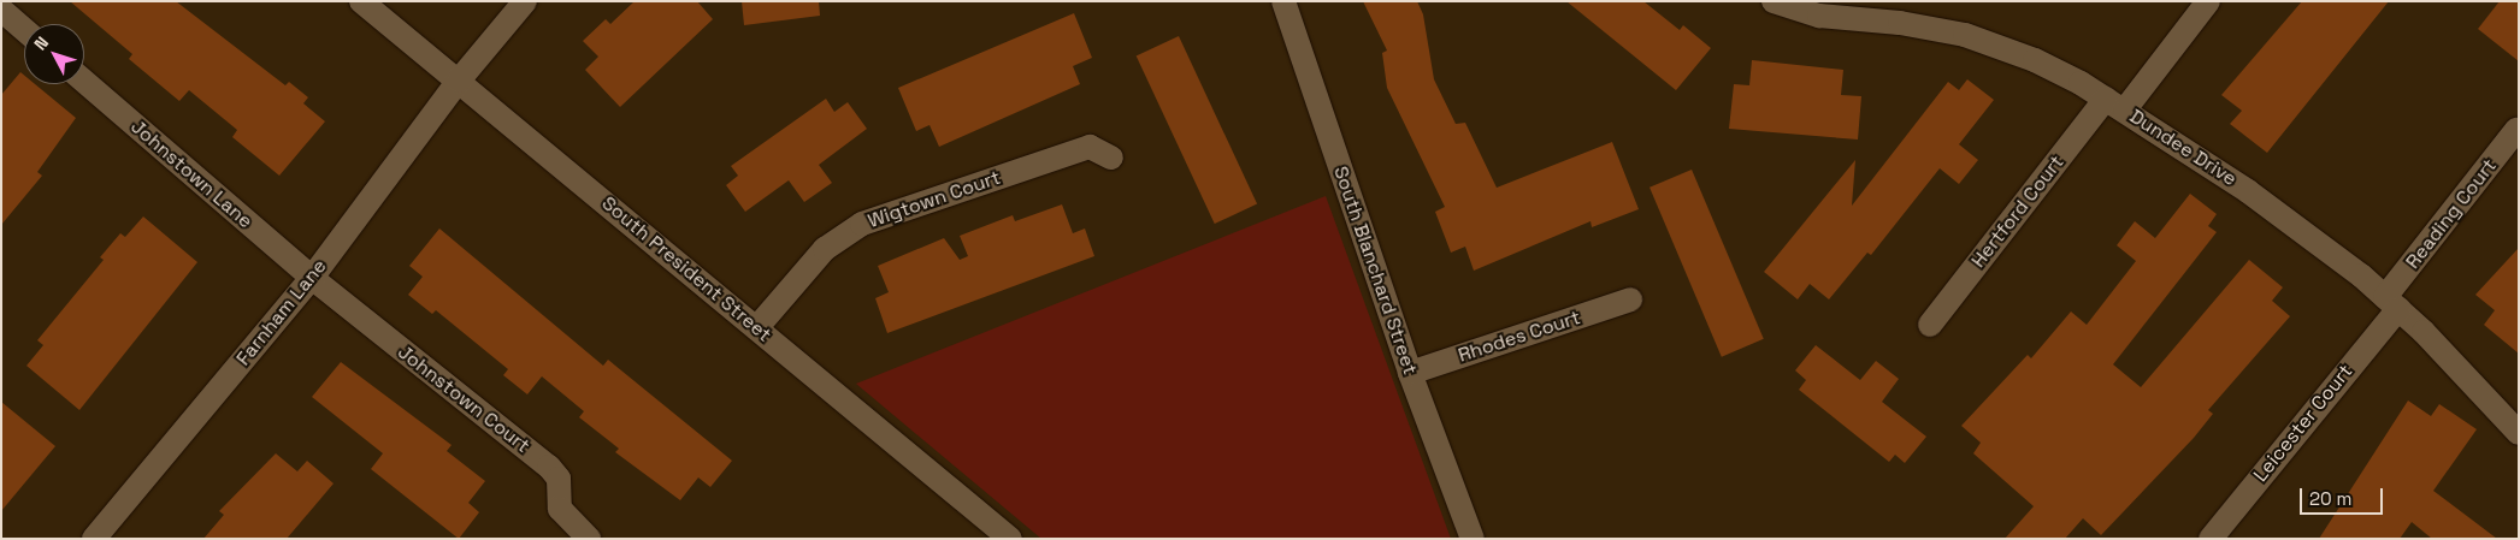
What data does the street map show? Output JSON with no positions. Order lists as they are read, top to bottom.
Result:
{
  "streets": {
    "street": [
      "Dundee Drive",
      "Johnstown Lane",
      "Wigtown Court",
      "Hertford Court",
      "Reading Court",
      "South President Street",
      "South Blanchard Street",
      "Farnham Lane",
      "Rhodes Court",
      "Johnstown Court",
      "Leicester Court"
    ]
  },
  "crossings": [
    ["Dundee Drive", "Hertford Court"],
    ["Dundee Drive", "Reading Court"],
    ["Dundee Drive", "Leicester Court"],
    ["Johnstown Lane", "Farnham Lane"],
    ["Johnstown Lane", "Johnstown Court"],
    ["Wigtown Court", "South President Street"],
    ["Reading Court", "Leicester Court"],
    ["South President Street", "Farnham Lane"],
    ["South Blanchard Street", "Rhodes Court"],
    ["Farnham Lane", "Johnstown Court"]
  ],
  "scale_bar": "20 m",
  "north": "top left"
}
